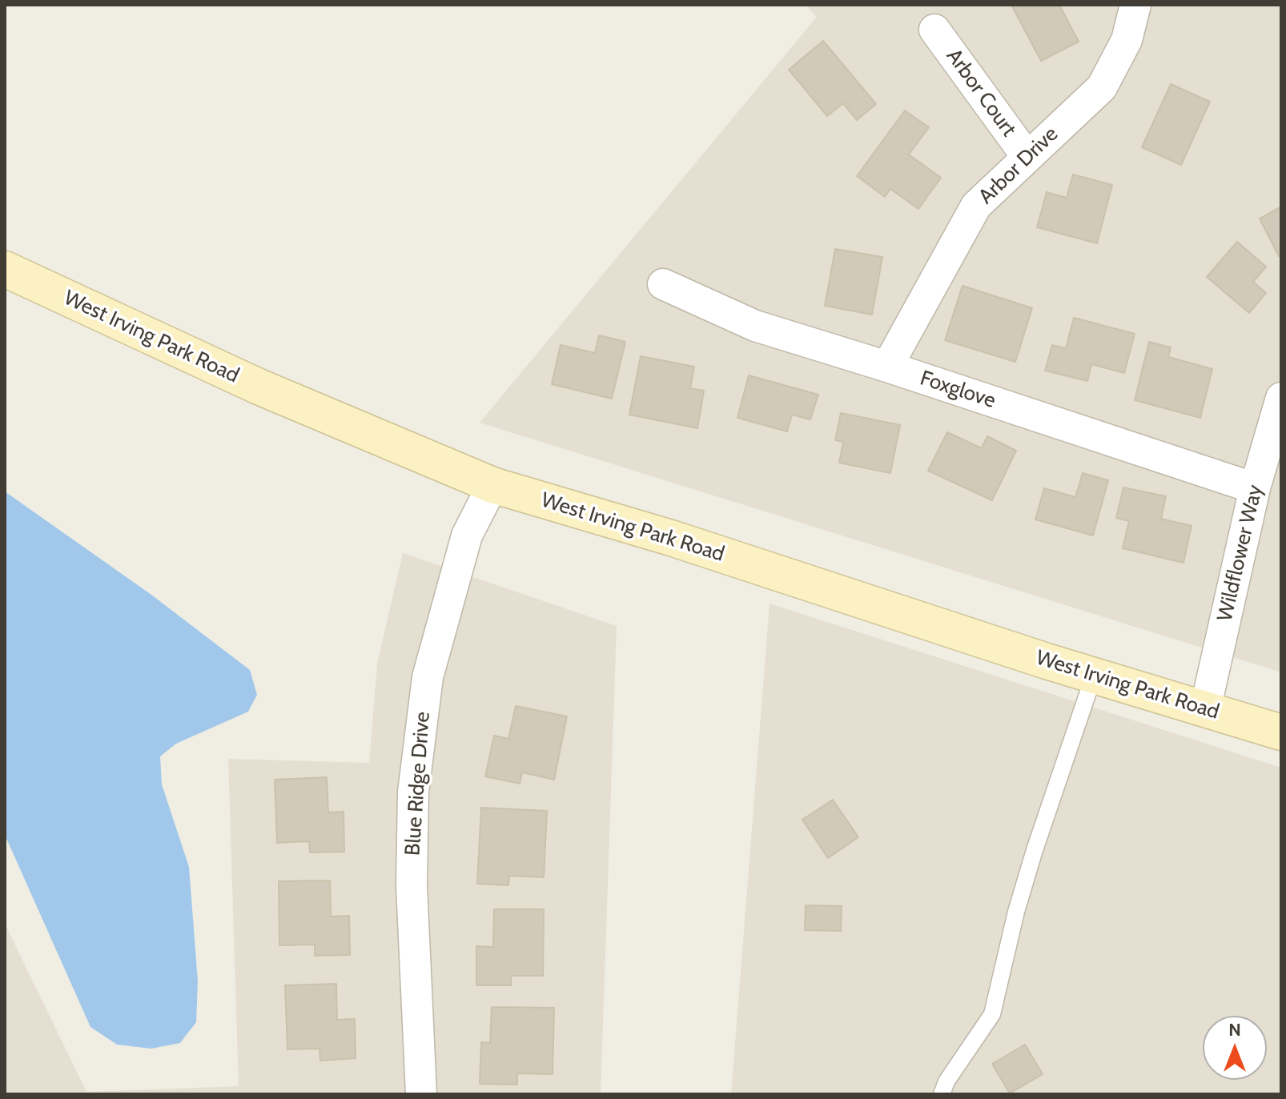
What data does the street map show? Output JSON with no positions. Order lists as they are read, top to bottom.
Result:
{
  "streets": {
    "main road": ["West Irving Park Road"],
    "street": [
      "Arbor Court",
      "Arbor Drive",
      "Foxglove",
      "Wildflower Way",
      "Blue Ridge Drive"
    ]
  },
  "crossings": [
    ["Arbor Court", "Arbor Drive"],
    ["Arbor Drive", "Foxglove"],
    ["West Irving Park Road", "Wildflower Way"],
    ["West Irving Park Road", "Blue Ridge Drive"],
    ["Foxglove", "Wildflower Way"]
  ],
  "north": "top"
}
